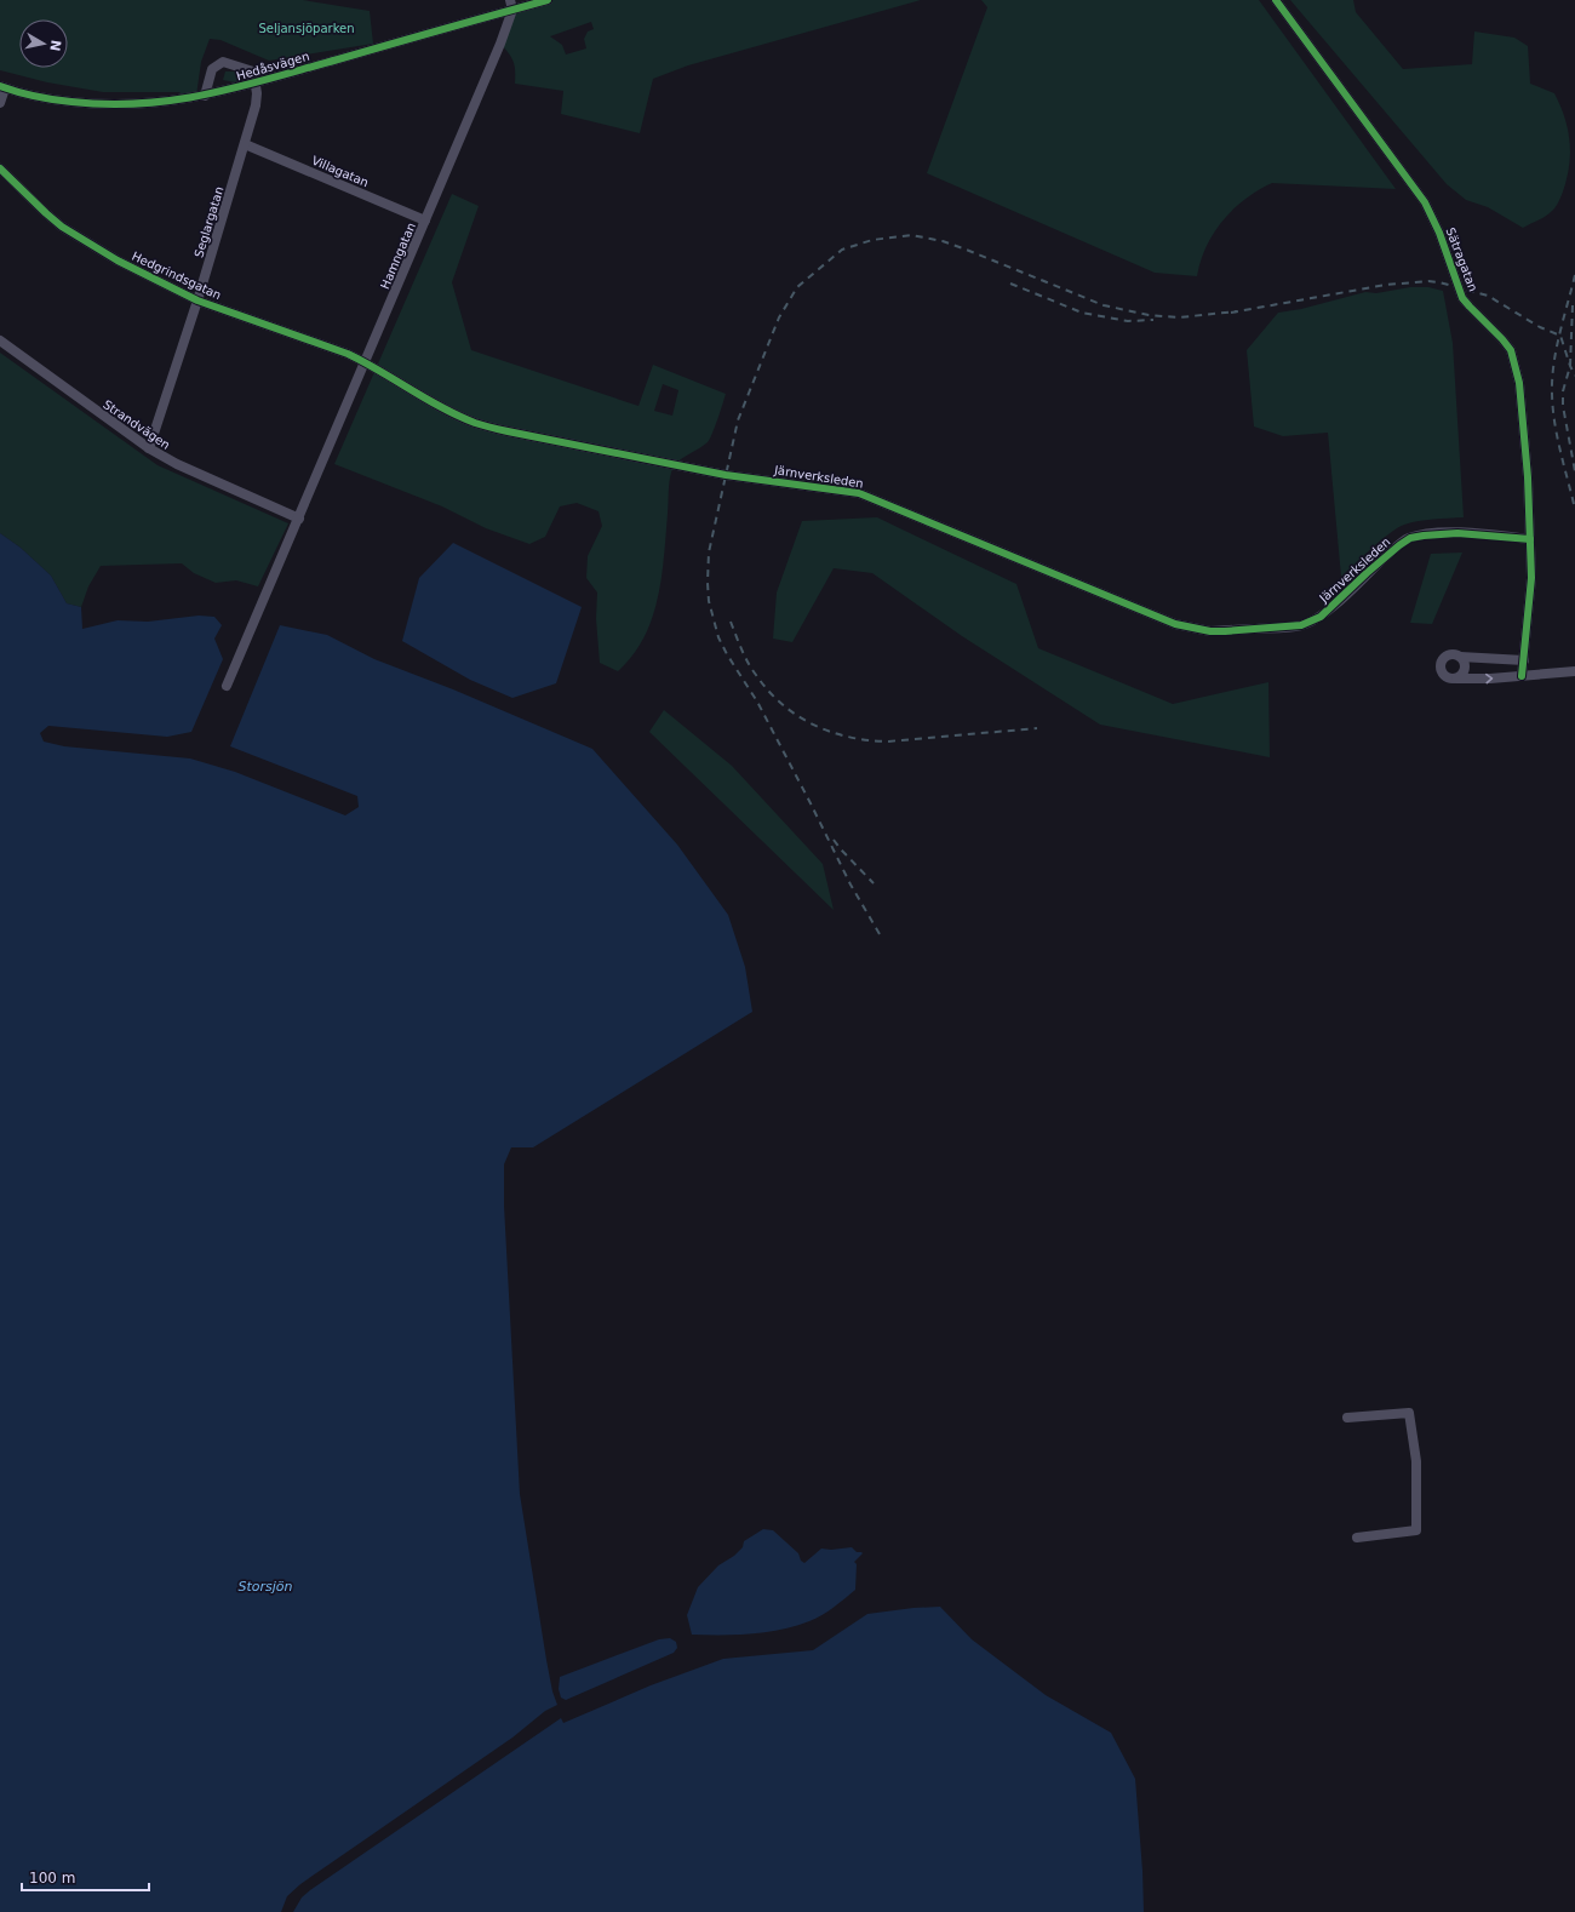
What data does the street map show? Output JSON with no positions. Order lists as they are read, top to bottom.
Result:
{
  "streets": {
    "street": [
      "Hedåsvägen",
      "Villagatan",
      "Seglargatan",
      "Hamngatan",
      "Sätragatan",
      "Hedgrindsgatan",
      "Strandvägen",
      "Järnverksleden"
    ]
  },
  "crossings": [
    ["Hedåsvägen", "Seglargatan"],
    ["Hedåsvägen", "Hamngatan"],
    ["Villagatan", "Seglargatan"],
    ["Villagatan", "Hamngatan"],
    ["Seglargatan", "Hedgrindsgatan"],
    ["Seglargatan", "Strandvägen"],
    ["Hamngatan", "Hedgrindsgatan"],
    ["Hamngatan", "Strandvägen"],
    ["Sätragatan", "Järnverksleden"],
    ["Hedgrindsgatan", "Järnverksleden"]
  ],
  "water": ["Storsjön"],
  "parks": ["Seljansjöparken"],
  "scale_bar": "100 m",
  "north": "right"
}
